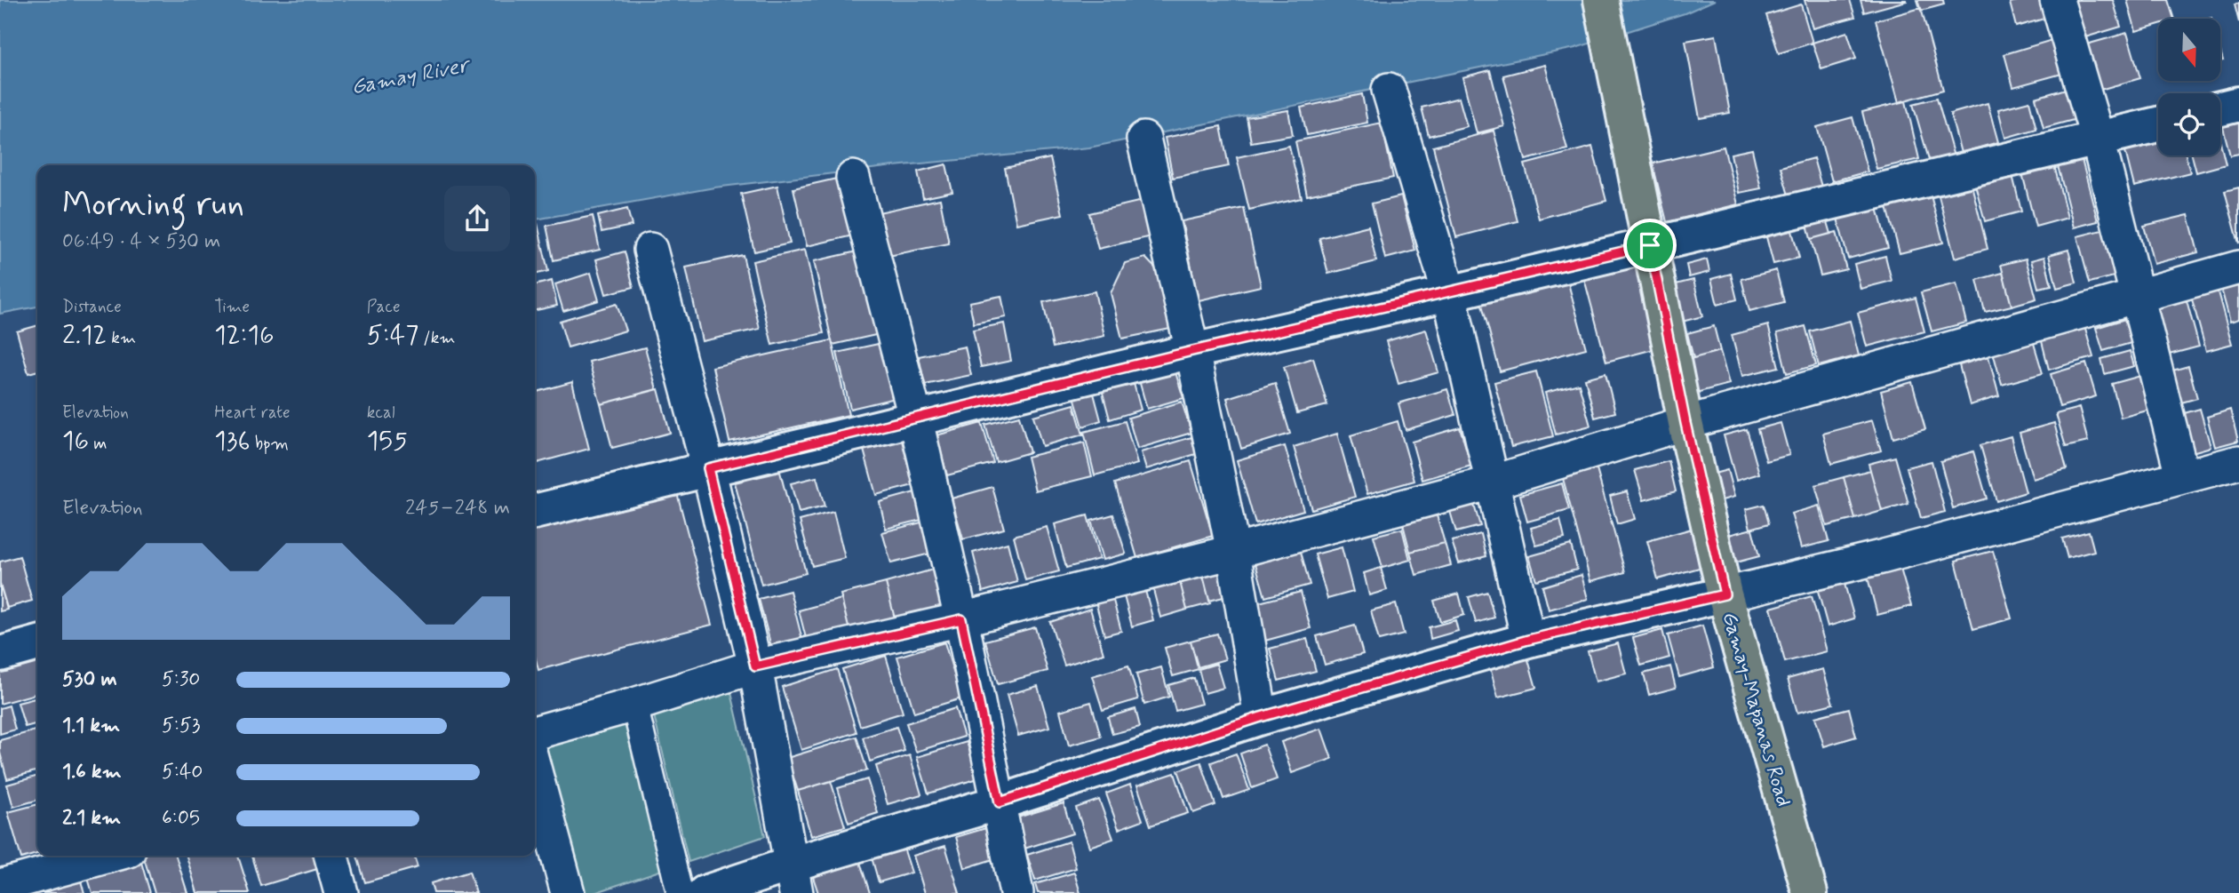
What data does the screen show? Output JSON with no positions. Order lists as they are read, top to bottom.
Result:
{
  "streets": {
    "main road": ["Gamay-Mapanas Road"]
  },
  "water": ["Gamay River"],
  "north": "bottom",
  "page": {
    "heading": ["Morning run", "06:49 · 4 × 530 m"],
    "stats": [
      ["Distance", "2.12 km"],
      ["Time", "12:16"],
      ["Pace", "5:47 /km"],
      ["Elevation", "16 m"],
      ["Heart rate", "136 bpm"],
      ["kcal", "155"]
    ],
    "chart": ["Elevation", "245–248 m"],
    "list": [
      {
        "name": "530 m",
        "note": "5:30"
      },
      {
        "name": "1.1 km",
        "note": "5:53"
      },
      {
        "name": "1.6 km",
        "note": "5:40"
      },
      {
        "name": "2.1 km",
        "note": "6:05"
      }
    ]
  }
}
